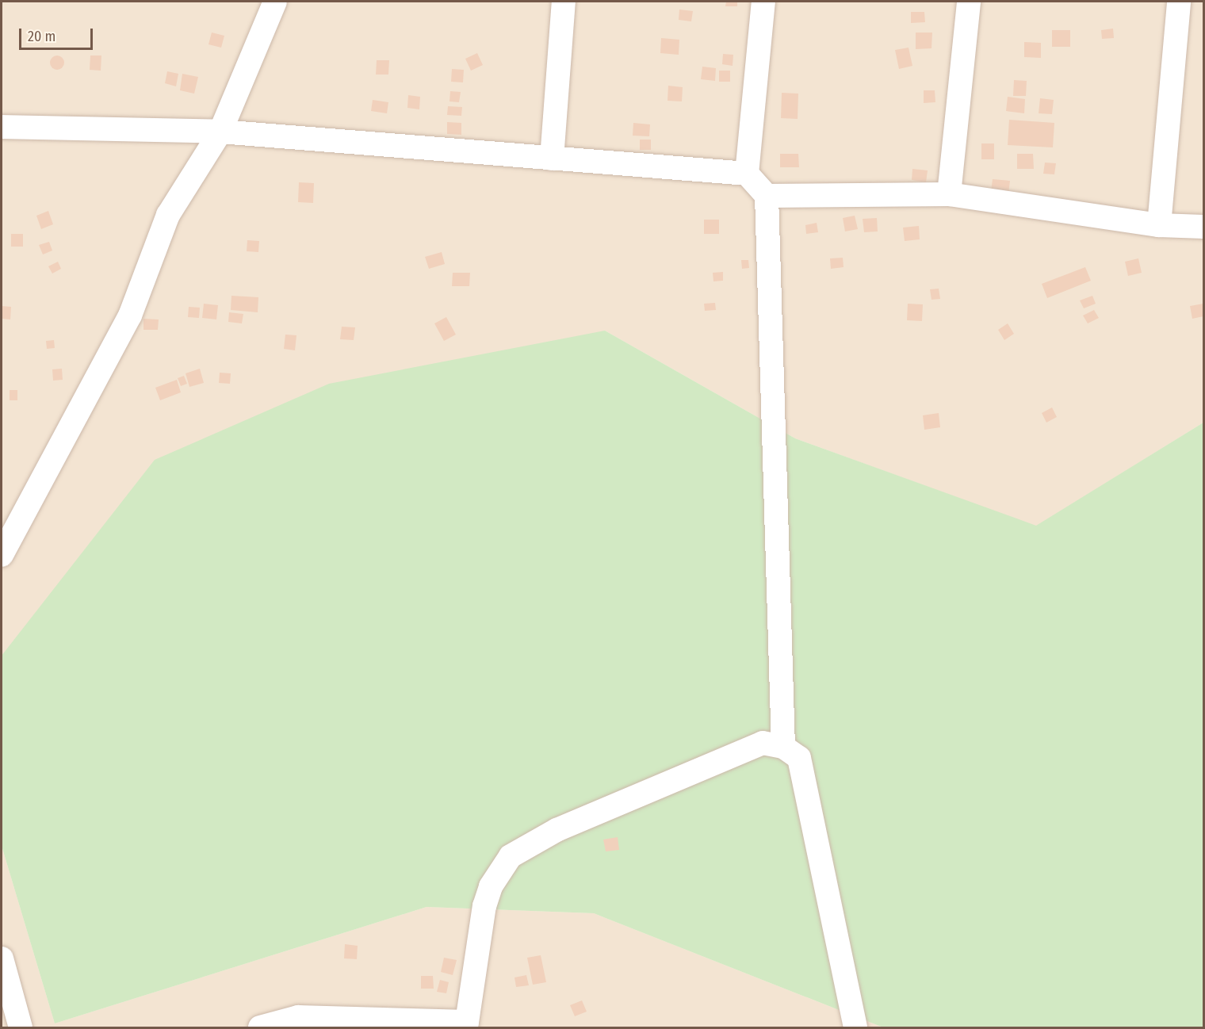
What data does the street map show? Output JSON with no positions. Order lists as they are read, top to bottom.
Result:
{
  "scale_bar": "20 m"
}
